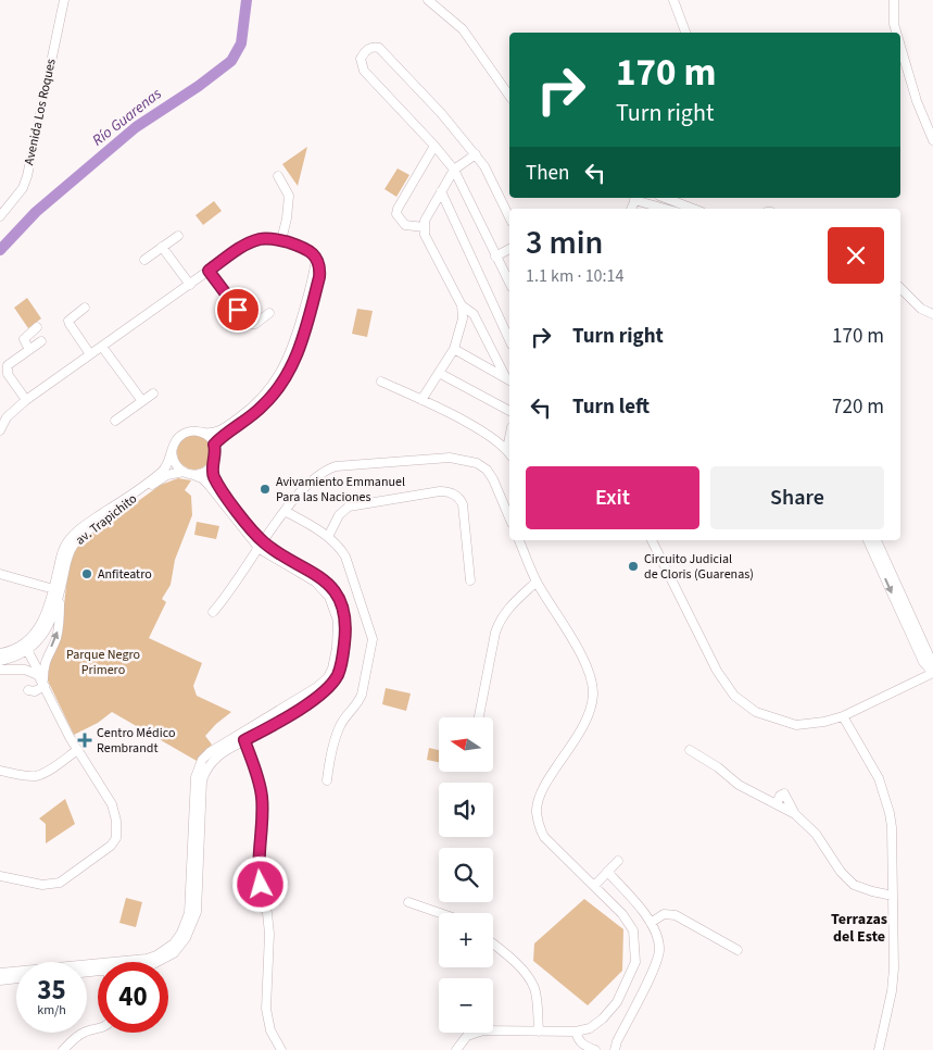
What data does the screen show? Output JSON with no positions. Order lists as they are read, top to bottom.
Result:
{
  "streets": {
    "street": ["Avenida Los Roques", "av. Trapichito"]
  },
  "districts": ["Terrazas del Este"],
  "water": ["Río Guarenas"],
  "parks": ["Parque Negro Primero"],
  "places": {
    "other": ["Avivamiento Emmanuel Para las Naciones", "Circuito Judicial de Cloris (Guarenas)", "Anfiteatro"],
    "health": ["Centro Médico Rembrandt"]
  },
  "north": "left",
  "page": {
    "turn": ["170 m", "Turn right"],
    "then": "Then",
    "heading": ["3 min", "1.1 km · 10:14"],
    "list": [
      {
        "name": "Turn right",
        "value": "170 m"
      },
      {
        "name": "Turn left",
        "value": "720 m"
      }
    ],
    "buttons": ["Exit", "Share"],
    "map_buttons": ["+", "−"],
    "speed": "35 km/h",
    "limit": "40"
  }
}
